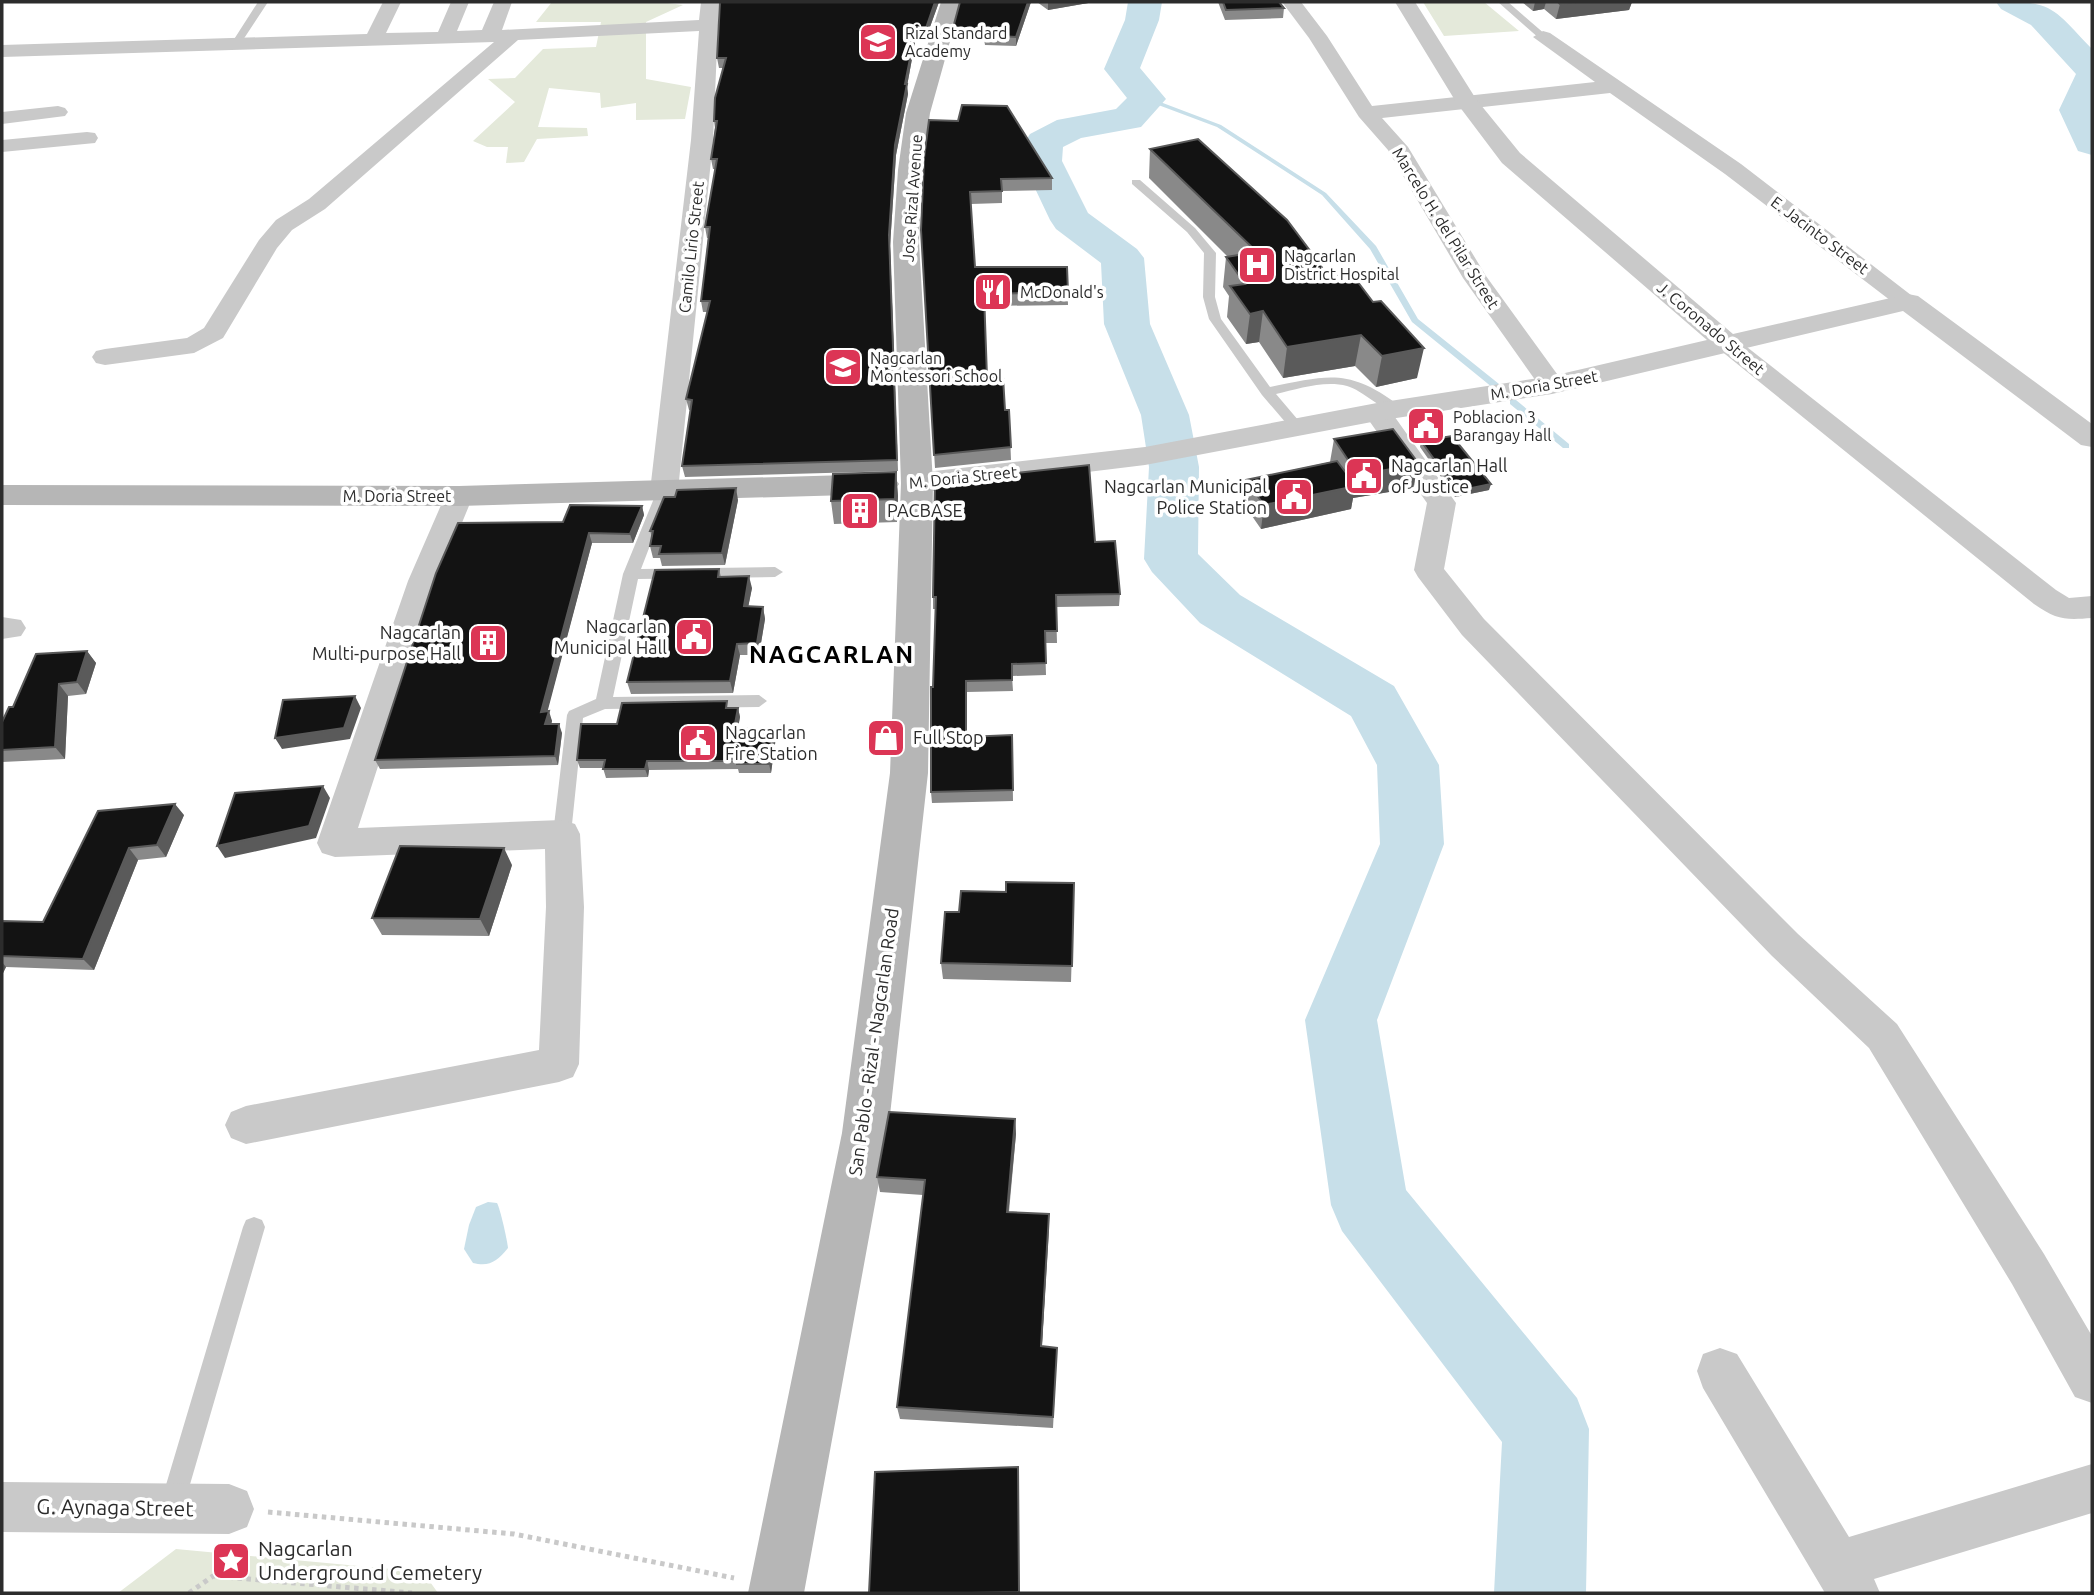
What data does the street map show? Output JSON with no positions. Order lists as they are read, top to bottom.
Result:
{
  "streets": {
    "main road": ["Jose Rizal Avenue", "M. Doria Street", "San Pablo - Rizal - Nagcarlan Road"],
    "street": [
      "Marcelo H. del Pilar Street",
      "E. Jacinto Street",
      "Camilo Lirio Street",
      "J. Coronado Street",
      "G. Aynaga Street"
    ]
  },
  "crossings": [
    ["Jose Rizal Avenue", "M. Doria Street"],
    ["Jose Rizal Avenue", "San Pablo - Rizal - Nagcarlan Road"],
    ["Marcelo H. del Pilar Street", "M. Doria Street"],
    ["E. Jacinto Street", "M. Doria Street"],
    ["Camilo Lirio Street", "M. Doria Street"],
    ["J. Coronado Street", "M. Doria Street"],
    ["M. Doria Street", "San Pablo - Rizal - Nagcarlan Road"]
  ],
  "districts": ["NAGCARLAN"],
  "places": {
    "school or university": ["Rizal Standard Academy", "Nagcarlan Montessori School"],
    "hospital": ["Nagcarlan District Hospital"],
    "restaurant": ["McDonald's"],
    "public building": [
      "Poblacion 3 Barangay Hall",
      "Nagcarlan Hall of Justice",
      "Nagcarlan Municipal Police Station",
      "Nagcarlan Municipal Hall",
      "Nagcarlan Fire Station"
    ],
    "building": ["PACBASE", "Nagcarlan Multi-purpose Hall"],
    "shop": ["Full Stop"],
    "place": ["Nagcarlan Underground Cemetery"]
  }
}
